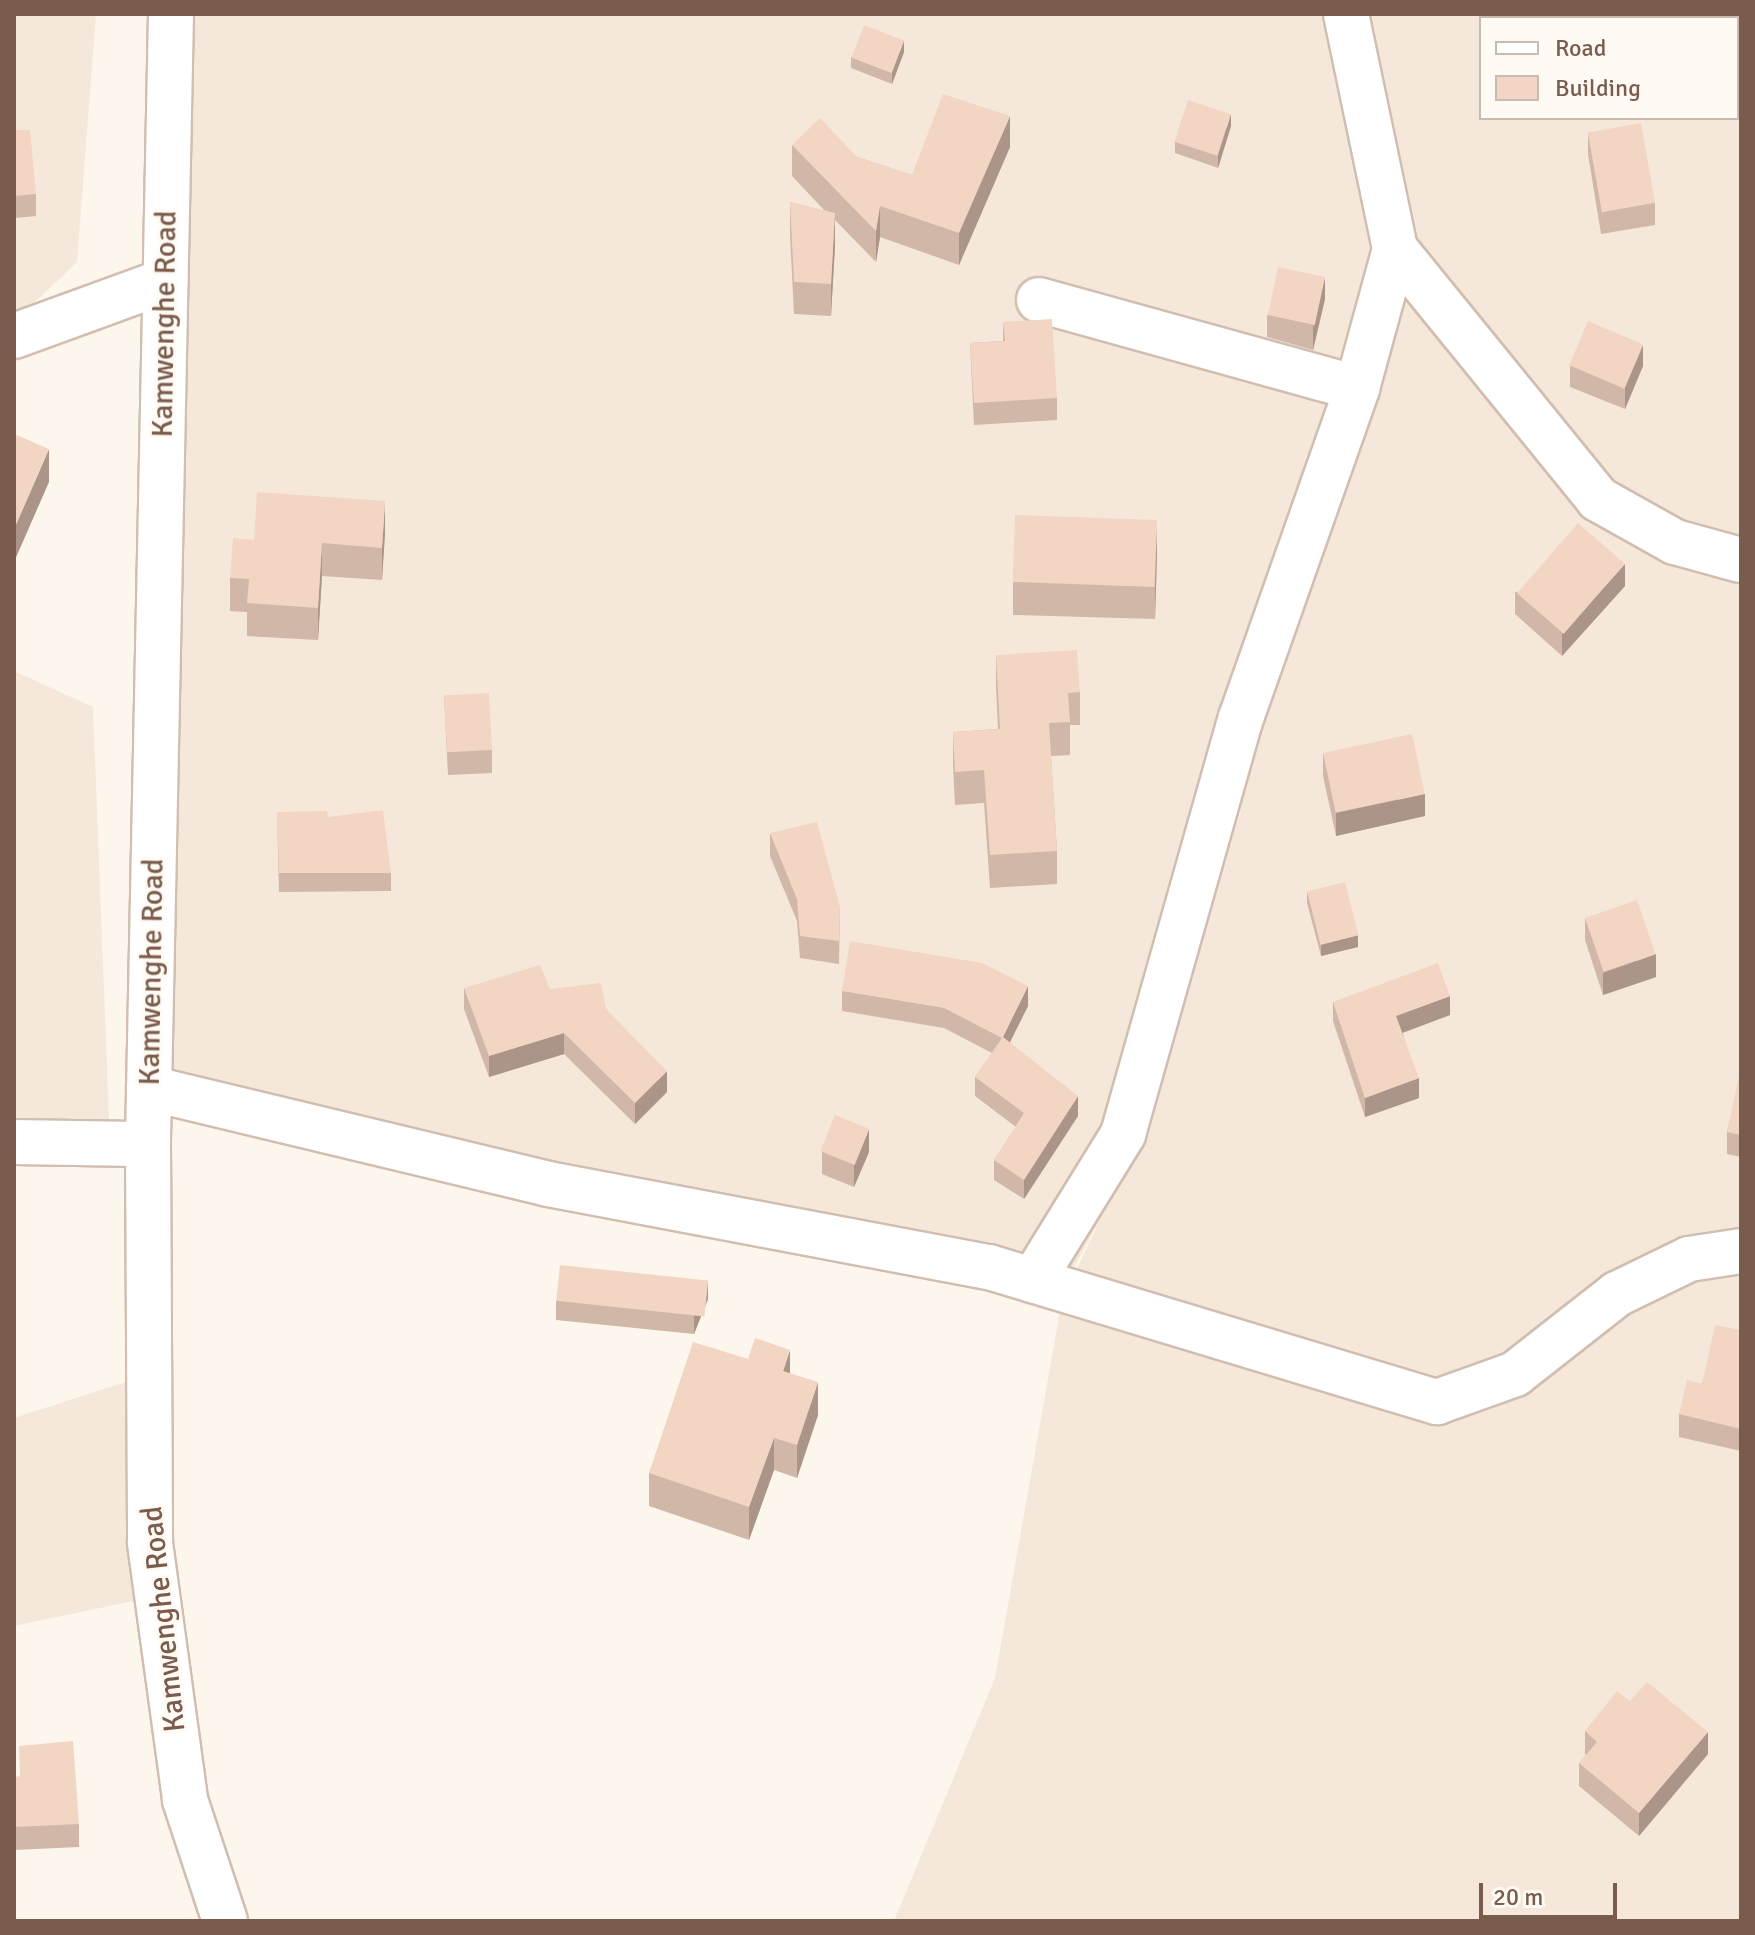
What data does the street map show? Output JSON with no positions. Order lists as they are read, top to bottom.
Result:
{
  "streets": {
    "street": ["Kamwenghe Road"]
  },
  "legend": ["Road", "Building"],
  "scale_bar": "20 m"
}
